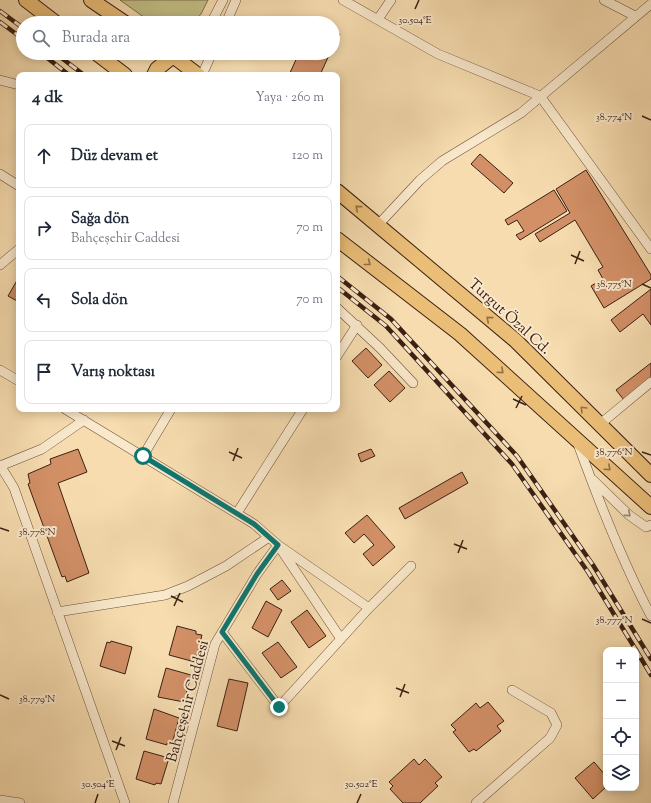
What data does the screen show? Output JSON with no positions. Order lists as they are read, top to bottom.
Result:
{
  "streets": {
    "main road": ["Turgut Özal Cd."],
    "street": ["Bahçeşehir Caddesi"]
  },
  "page": {
    "search": "Burada ara",
    "heading": ["4 dk", "Yaya · 260 m"],
    "list": [
      ["Düz devam et", "120 m"],
      ["Sağa dön", "Bahçeşehir Caddesi", "70 m"],
      ["Sola dön", "70 m"],
      "Varış noktası"
    ],
    "map_buttons": ["+", "−"]
  },
  "coordinates": [
    "30.504°E",
    "38.774°N",
    "38.775°N",
    "38.776°N",
    "38.778°N",
    "38.777°N",
    "38.779°N",
    "30.502°E"
  ]
}
